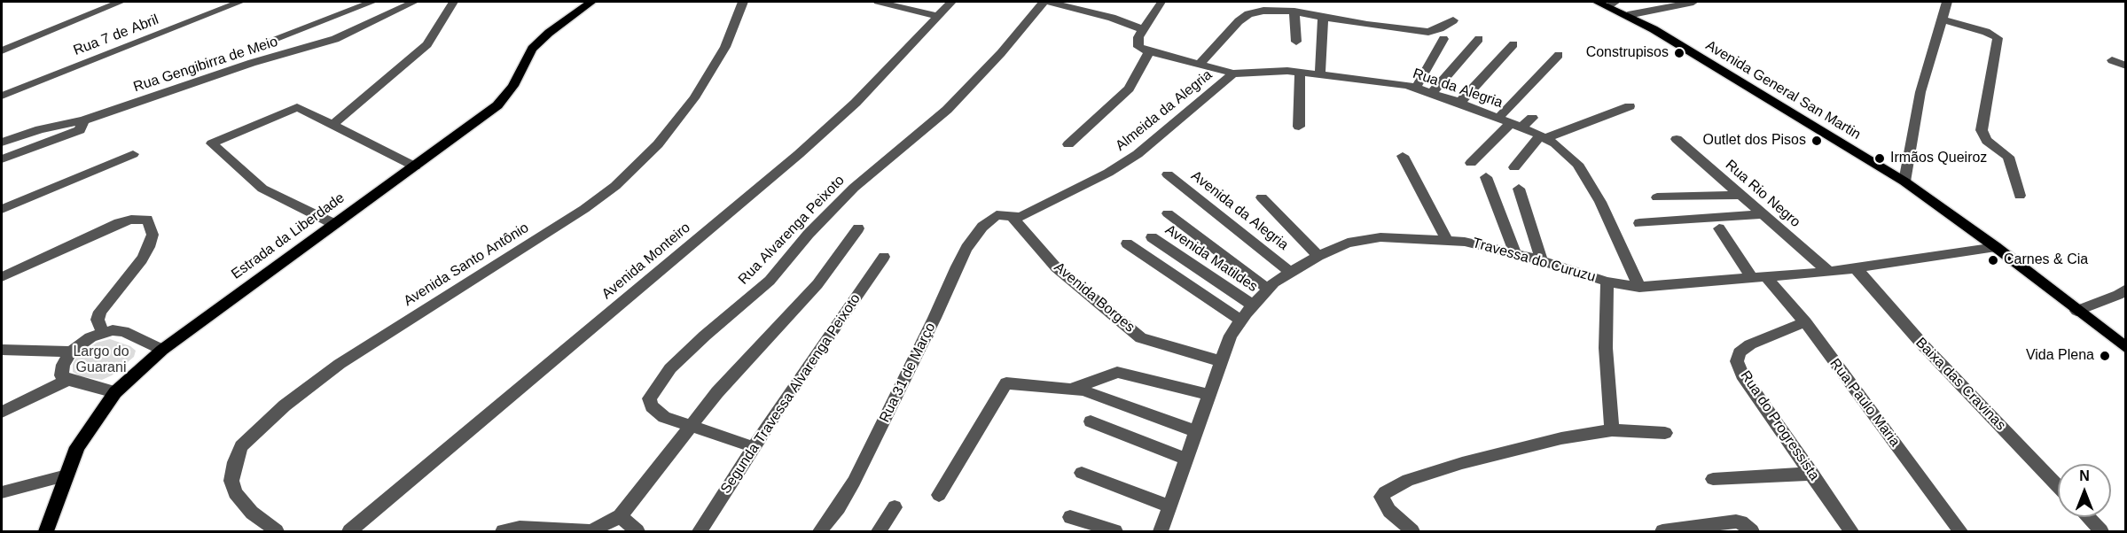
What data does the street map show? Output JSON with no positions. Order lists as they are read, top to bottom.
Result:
{
  "streets": {
    "main road": ["Avenida General San Martin", "Estrada da Liberdade"],
    "street": [
      "Rua 7 de Abril",
      "Rua Gengibirra de Meio",
      "Rua da Alegria",
      "Almeida da Alegria",
      "Rua Rio Negro",
      "Avenida da Alegria",
      "Rua Alvarenga Peixoto",
      "Avenida Matildes",
      "Travessa do Curuzu",
      "Avenida Monteiro",
      "Avenida Santo Antônio",
      "Avenida Borges",
      "Rua 31 de Março",
      "Baixa das Cravinas",
      "Segunda Travessa Alvarenga Peixoto",
      "Rua Paulo Maria",
      "Rua do Progressista"
    ]
  },
  "crossings": [
    ["Rua da Alegria", "Almeida da Alegria"],
    ["Rua da Alegria", "Travessa do Curuzu"],
    ["Almeida da Alegria", "Avenida Borges"],
    ["Almeida da Alegria", "Rua 31 de Março"],
    ["Rua Rio Negro", "Travessa do Curuzu"],
    ["Avenida da Alegria", "Travessa do Curuzu"],
    ["Rua Alvarenga Peixoto", "Segunda Travessa Alvarenga Peixoto"],
    ["Avenida Matildes", "Travessa do Curuzu"],
    ["Travessa do Curuzu", "Avenida Borges"],
    ["Travessa do Curuzu", "Baixa das Cravinas"],
    ["Travessa do Curuzu", "Rua Paulo Maria"],
    ["Rua Paulo Maria", "Rua do Progressista"]
  ],
  "parks": ["Largo do Guarani"],
  "places": [
    "Construpisos",
    "Outlet dos Pisos",
    "Irmãos Queiroz",
    "Carnes & Cia",
    "Vida Plena"
  ],
  "north": "top"
}
